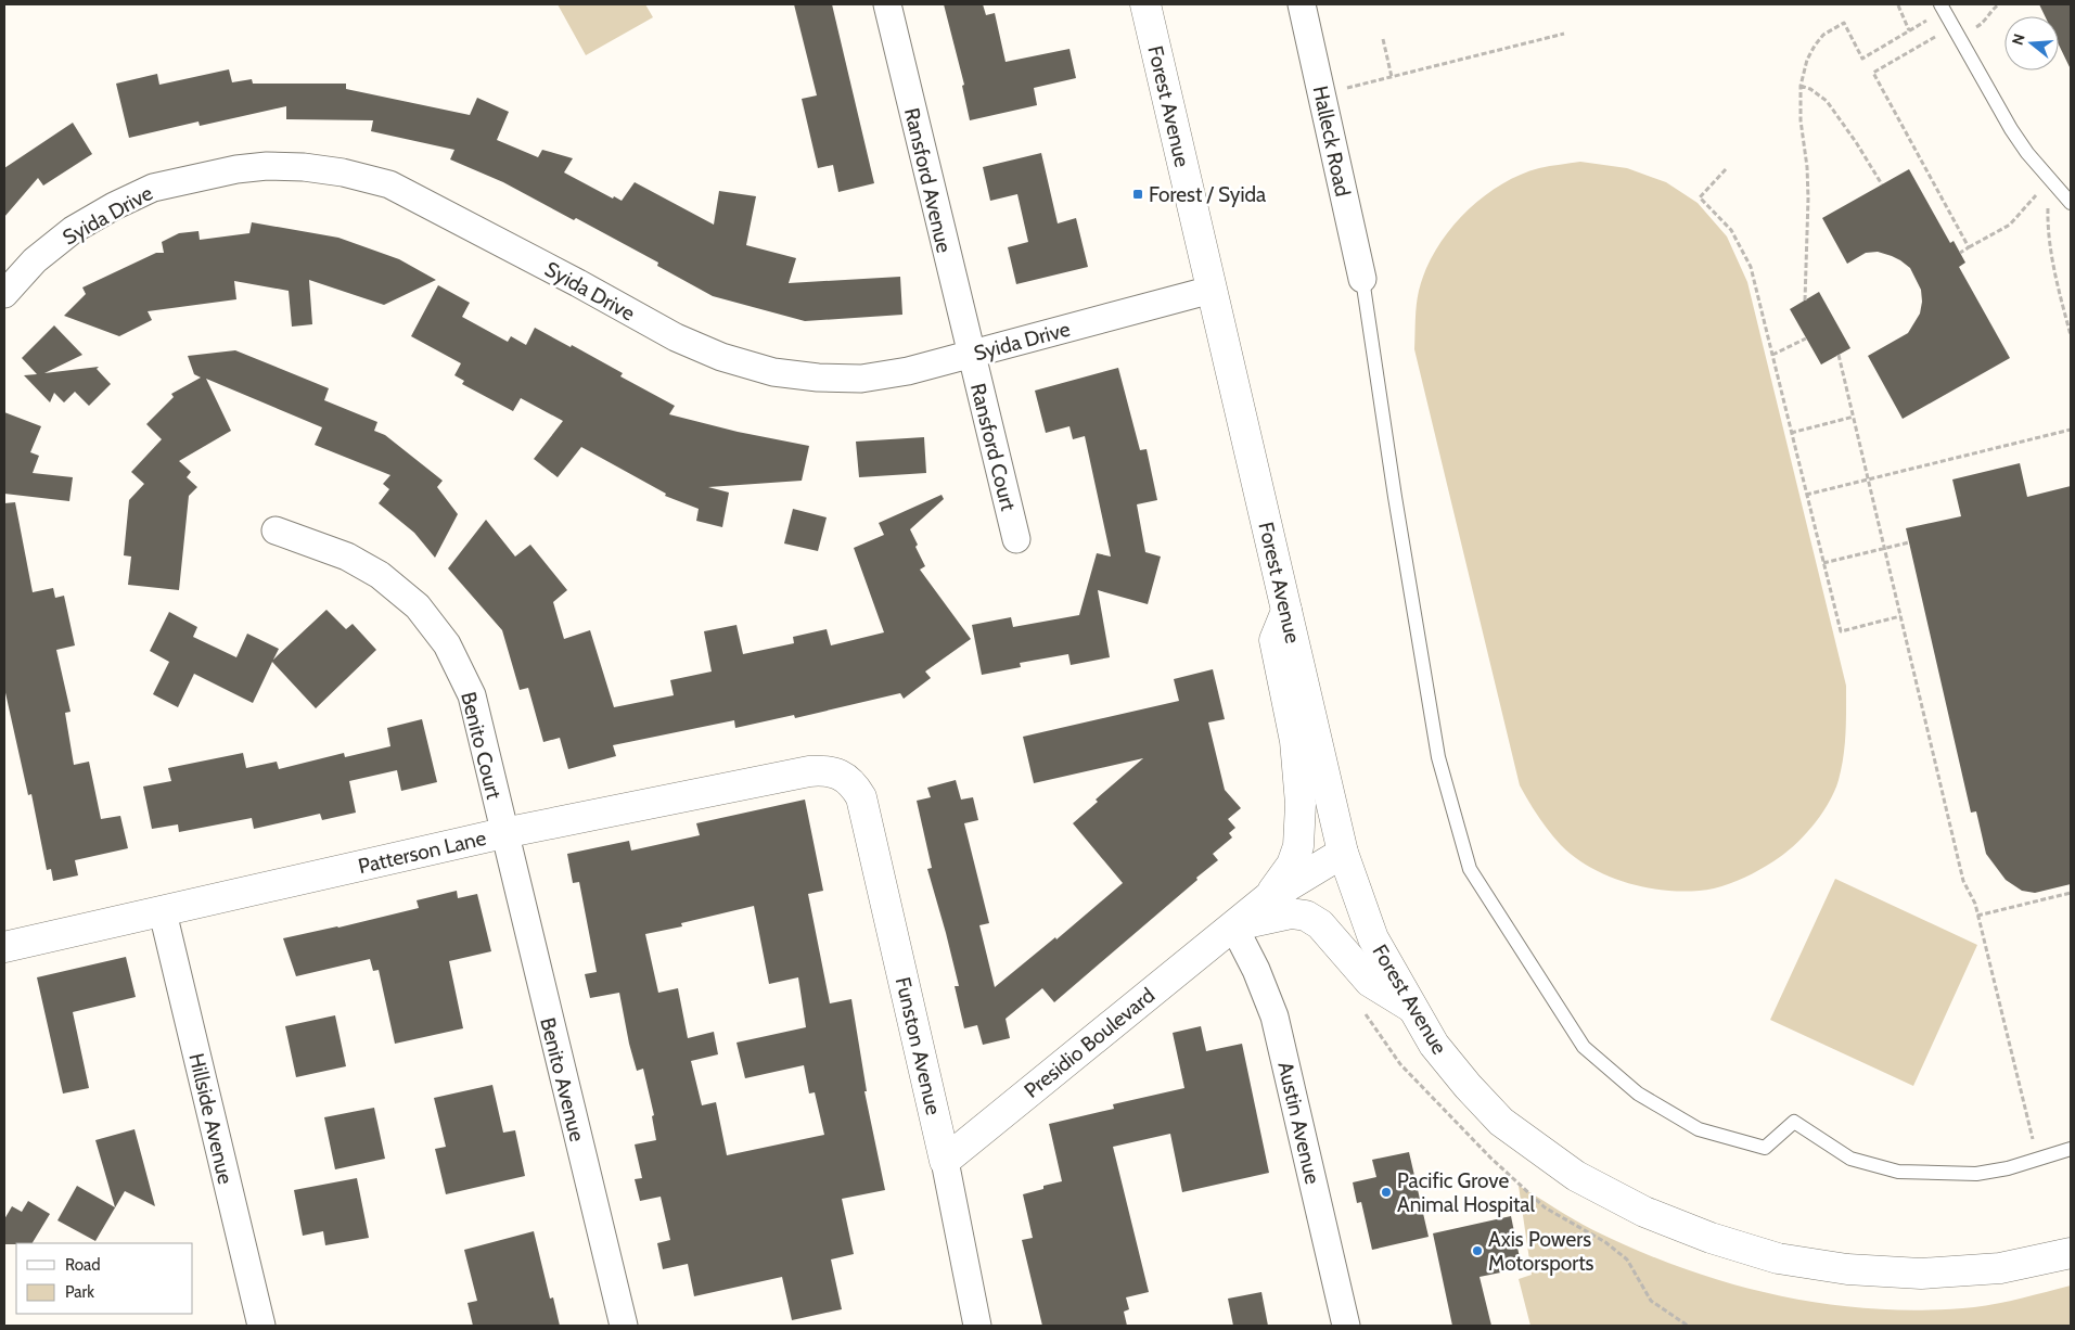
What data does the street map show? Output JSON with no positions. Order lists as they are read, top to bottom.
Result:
{
  "streets": {
    "street": [
      "Forest Avenue",
      "Halleck Road",
      "Ransford Avenue",
      "Syida Drive",
      "Ransford Court",
      "Benito Court",
      "Patterson Lane",
      "Presidio Boulevard",
      "Funston Avenue",
      "Benito Avenue",
      "Hillside Avenue",
      "Austin Avenue"
    ]
  },
  "crossings": [
    ["Forest Avenue", "Syida Drive"],
    ["Forest Avenue", "Presidio Boulevard"],
    ["Ransford Avenue", "Syida Drive"],
    ["Ransford Avenue", "Ransford Court"],
    ["Syida Drive", "Ransford Court"],
    ["Benito Court", "Patterson Lane"],
    ["Benito Court", "Benito Avenue"],
    ["Patterson Lane", "Funston Avenue"],
    ["Patterson Lane", "Benito Avenue"],
    ["Patterson Lane", "Hillside Avenue"],
    ["Presidio Boulevard", "Funston Avenue"],
    ["Presidio Boulevard", "Austin Avenue"]
  ],
  "places": {
    "transit": ["Forest / Syida"],
    "other": ["Pacific Grove Animal Hospital", "Axis Powers Motorsports"]
  },
  "legend": ["Road", "Park"],
  "north": "left"
}
